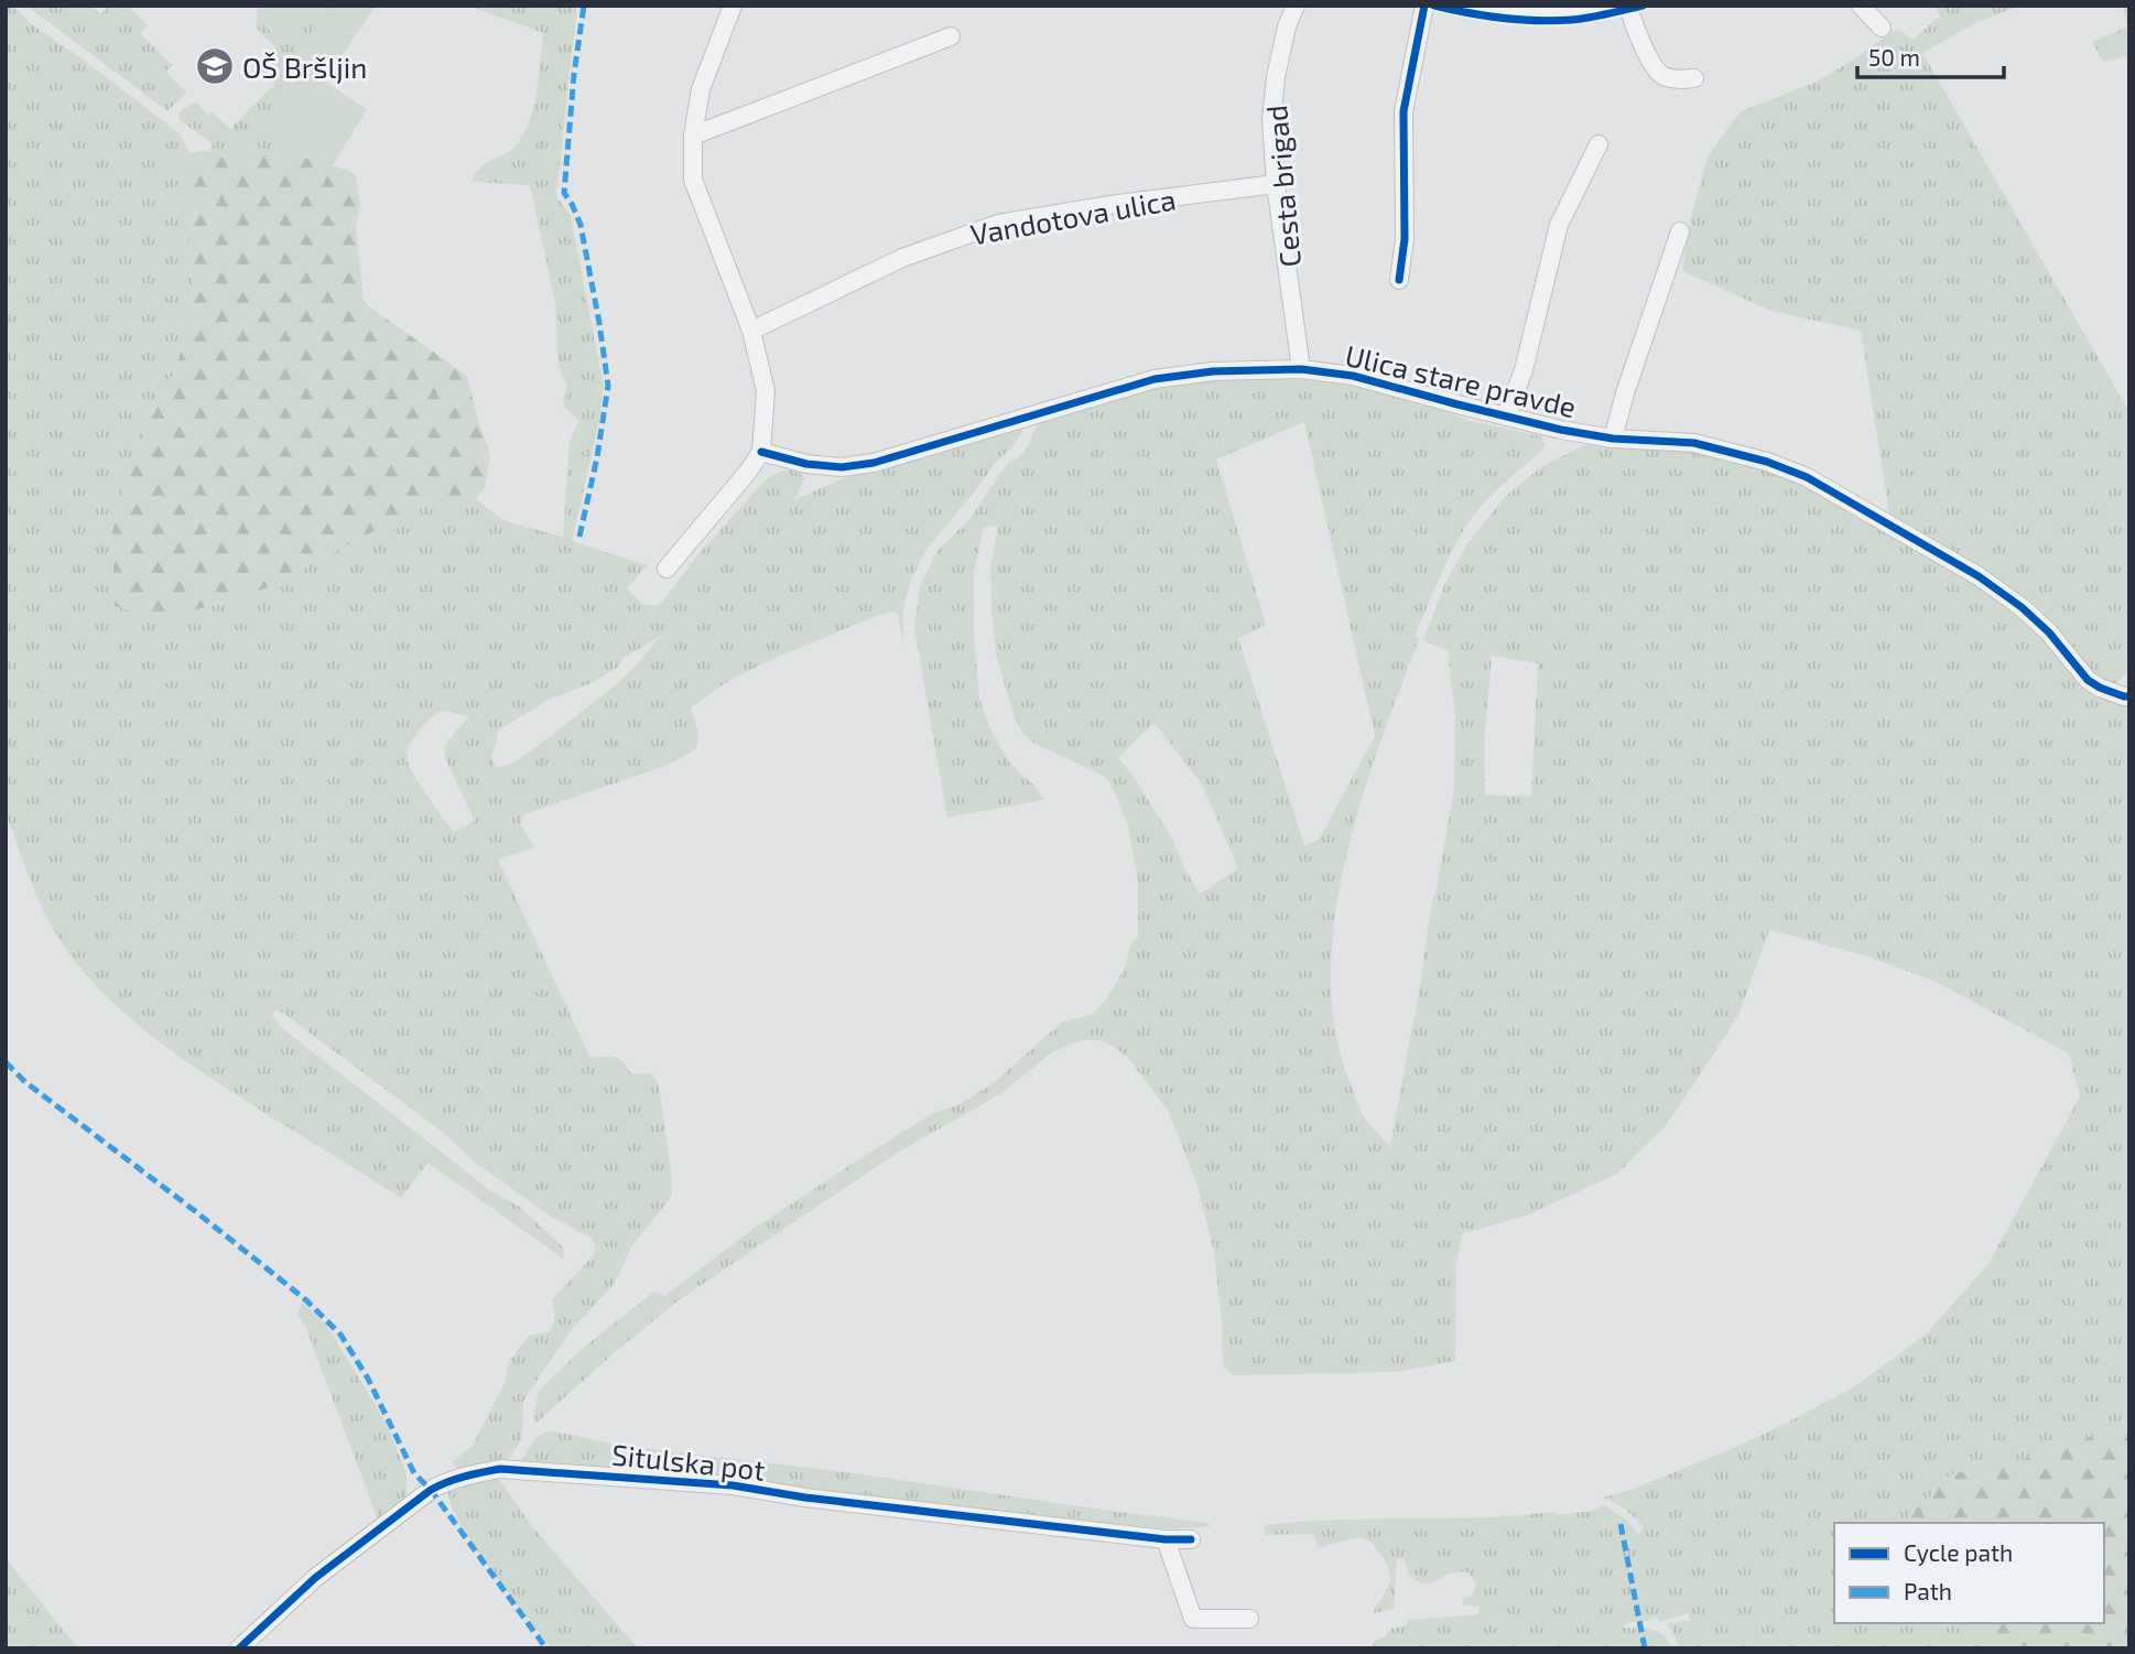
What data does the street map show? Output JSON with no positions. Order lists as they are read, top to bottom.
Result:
{
  "streets": {
    "street": [
      "Cesta brigad",
      "Vandotova ulica",
      "Ulica stare pravde",
      "Situlska pot"
    ]
  },
  "crossings": [
    ["Cesta brigad", "Vandotova ulica"],
    ["Cesta brigad", "Ulica stare pravde"]
  ],
  "places": {
    "school or university": ["OŠ Bršljin"]
  },
  "legend": ["Cycle path", "Path"],
  "scale_bar": "50 m"
}
